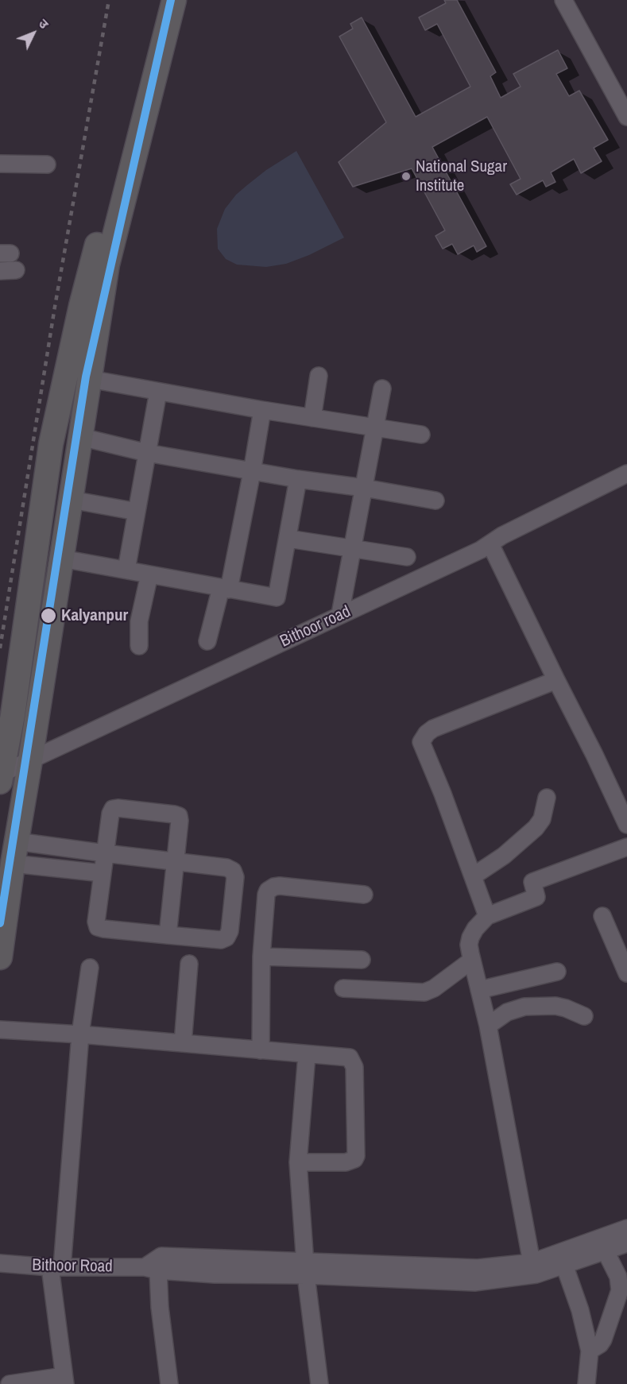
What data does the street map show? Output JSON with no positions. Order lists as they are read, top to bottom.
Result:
{
  "streets": {
    "street": ["Bithoor road", "Bithoor Road"]
  },
  "places": ["National Sugar Institute", "Kalyanpur"],
  "north": "top right"
}
